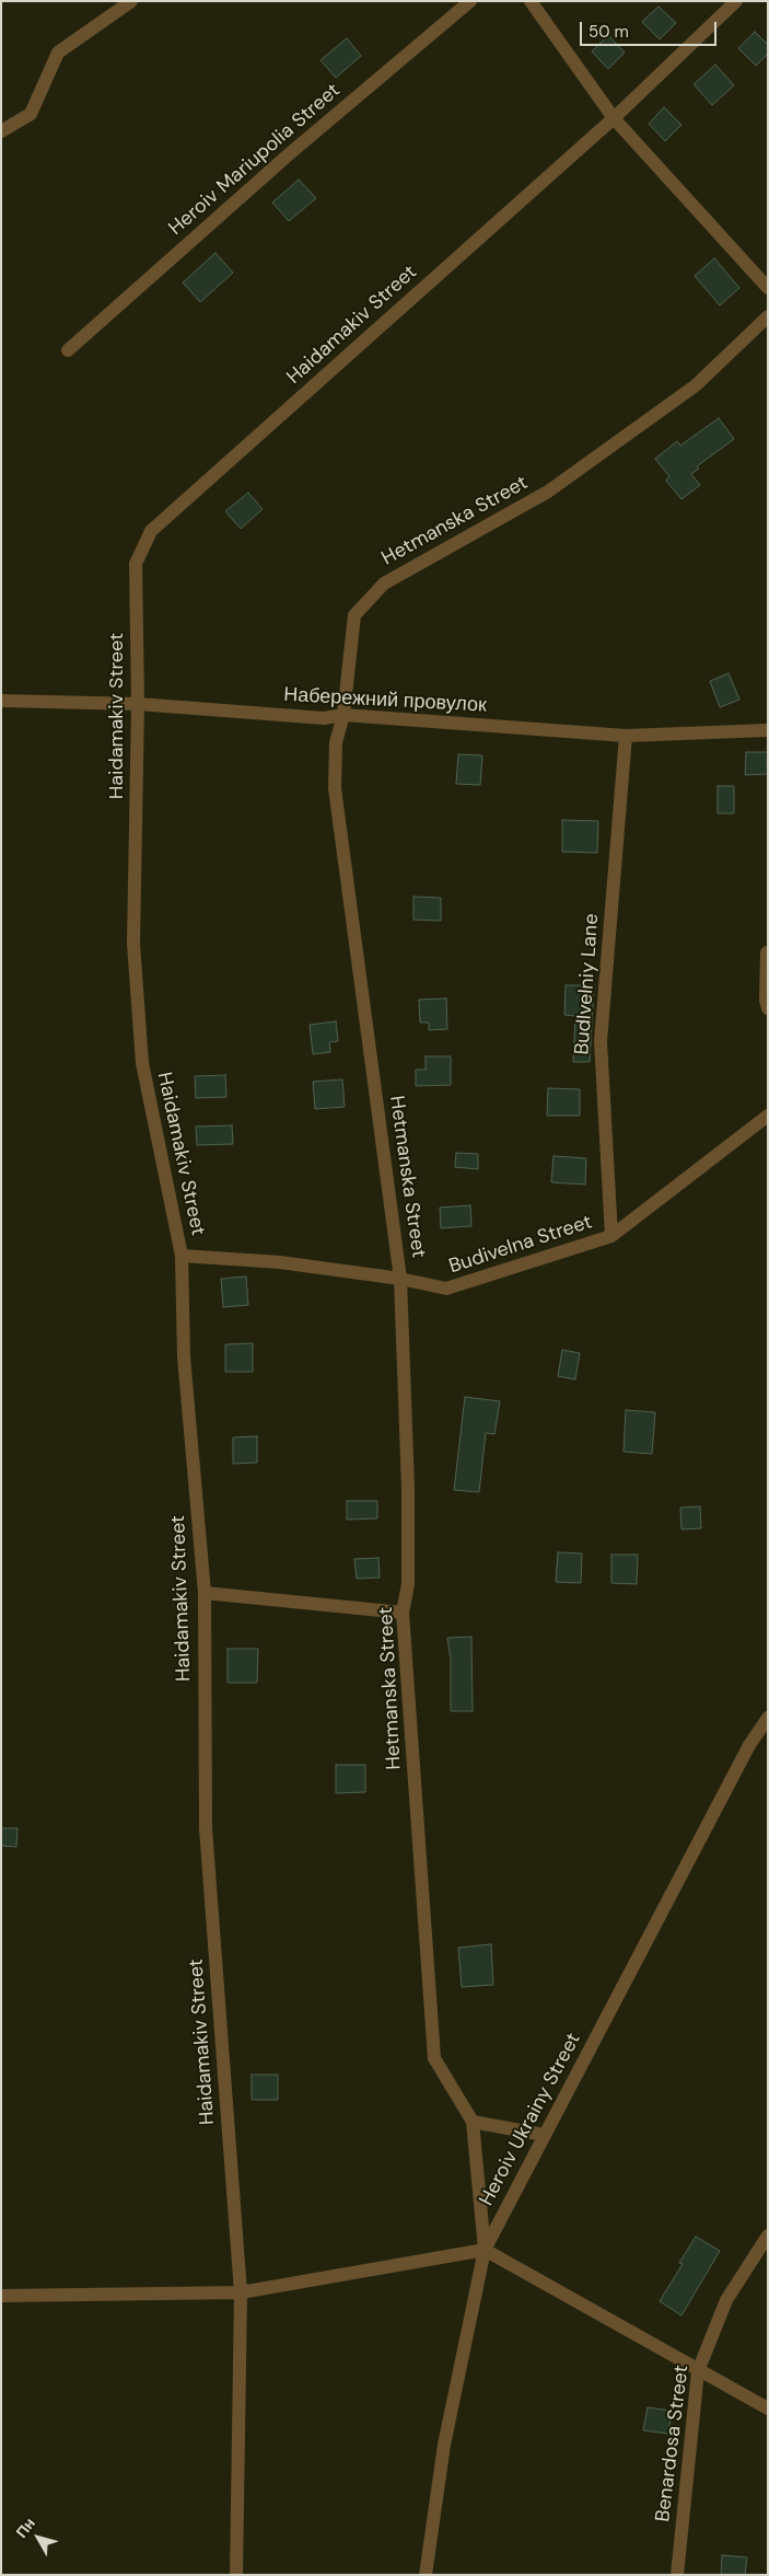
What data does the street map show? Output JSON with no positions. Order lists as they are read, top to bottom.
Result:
{
  "streets": {
    "street": [
      "Heroiv Mariupolia Street",
      "Haidamakiv Street",
      "Hetmanska Street",
      "Набережний провулок",
      "BudIvelniy Lane",
      "Budivelna Street",
      "Heroiv Ukrainy Street",
      "Benardosa Street"
    ]
  },
  "crossings": [
    ["Haidamakiv Street", "Набережний провулок"],
    ["Haidamakiv Street", "Budivelna Street"],
    ["Hetmanska Street", "Набережний провулок"],
    ["Hetmanska Street", "Budivelna Street"],
    ["Hetmanska Street", "Heroiv Ukrainy Street"],
    ["Набережний провулок", "BudIvelniy Lane"],
    ["BudIvelniy Lane", "Budivelna Street"]
  ],
  "scale_bar": "50 m",
  "north": "top left"
}
